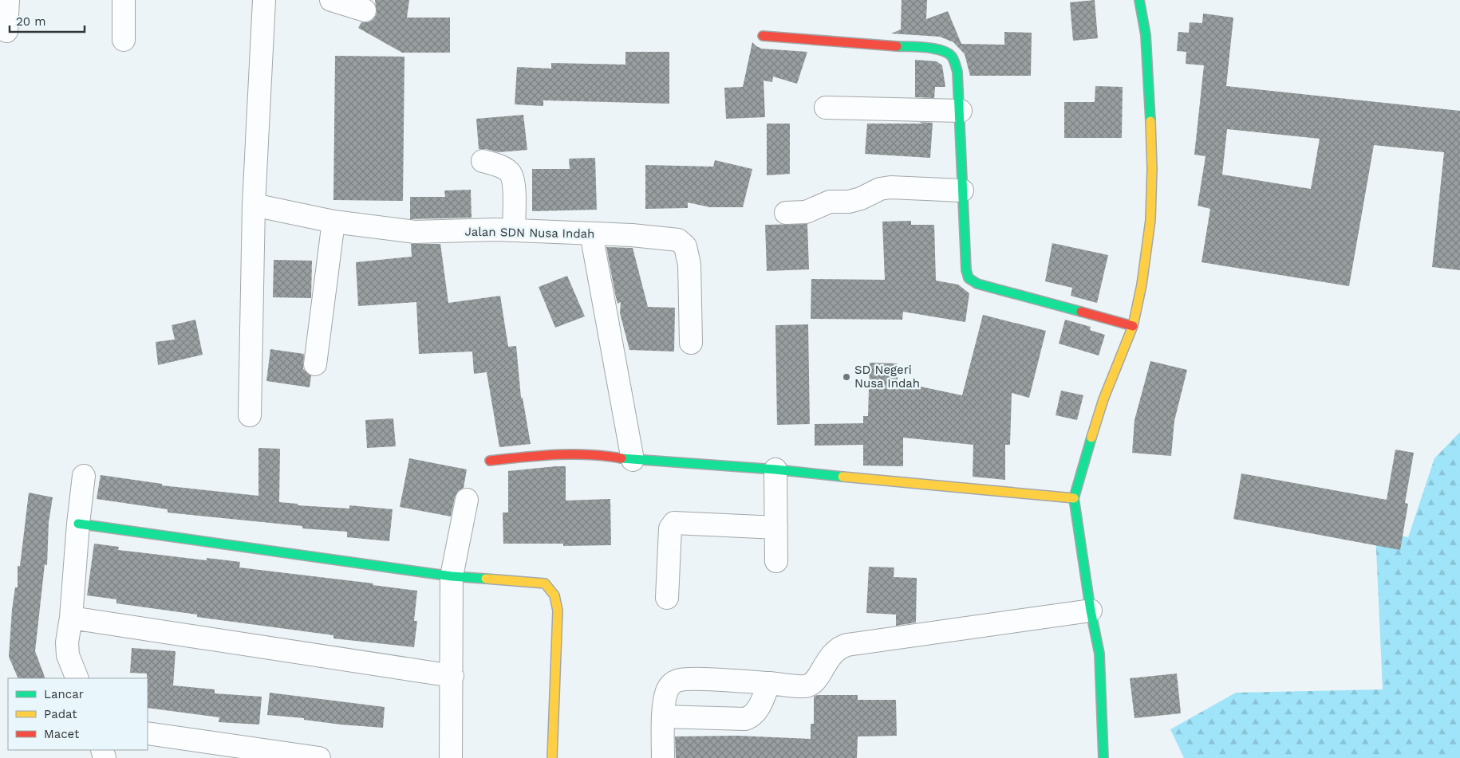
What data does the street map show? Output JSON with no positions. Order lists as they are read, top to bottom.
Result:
{
  "streets": {
    "street": ["Jalan SDN Nusa Indah"]
  },
  "places": ["SD Negeri Nusa Indah"],
  "legend": ["Lancar", "Padat", "Macet"],
  "scale_bar": "20 m"
}
